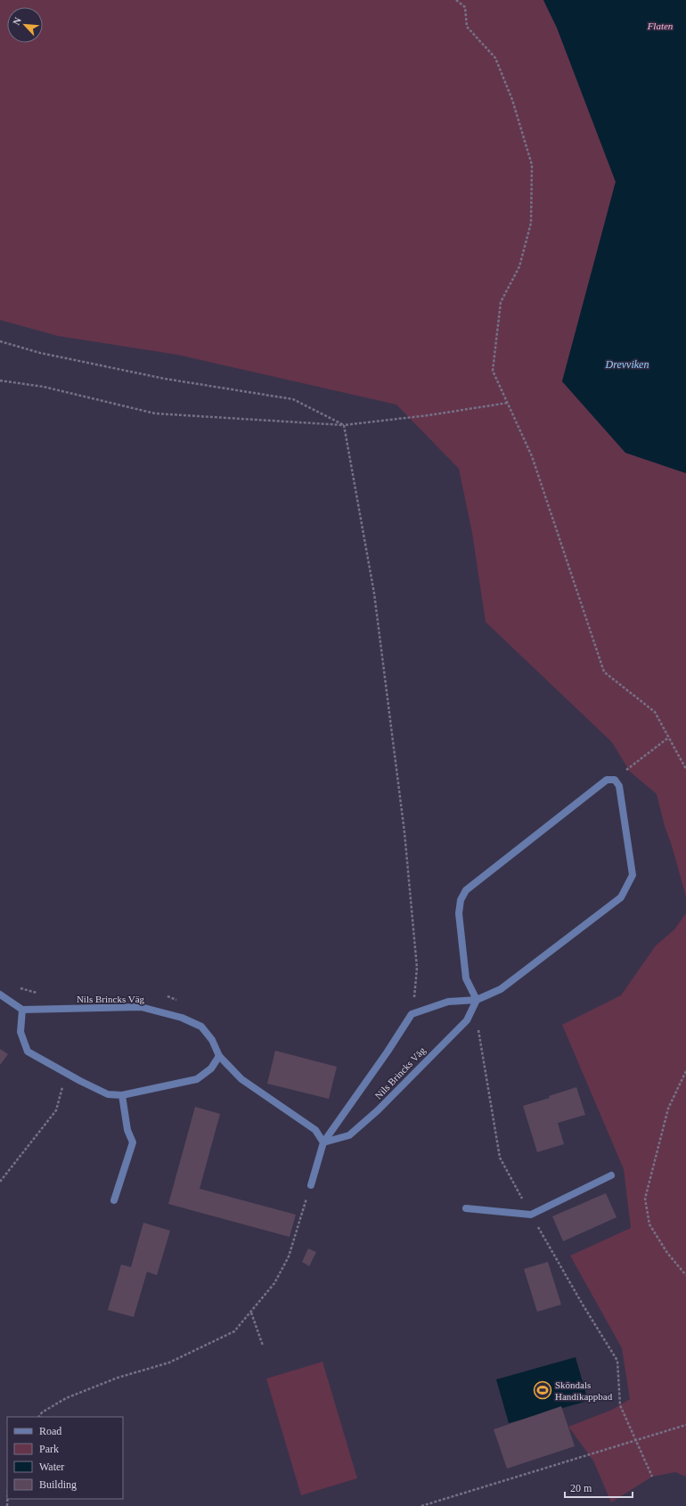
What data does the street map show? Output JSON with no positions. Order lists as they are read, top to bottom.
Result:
{
  "streets": {
    "street": ["Nils Brincks Väg"]
  },
  "water": ["Drevviken"],
  "parks": ["Flaten"],
  "places": {
    "sports": ["Sköndals Handikappbad"]
  },
  "legend": [
    "Road",
    "Park",
    "Water",
    "Building"
  ],
  "scale_bar": "20 m",
  "north": "top left"
}
